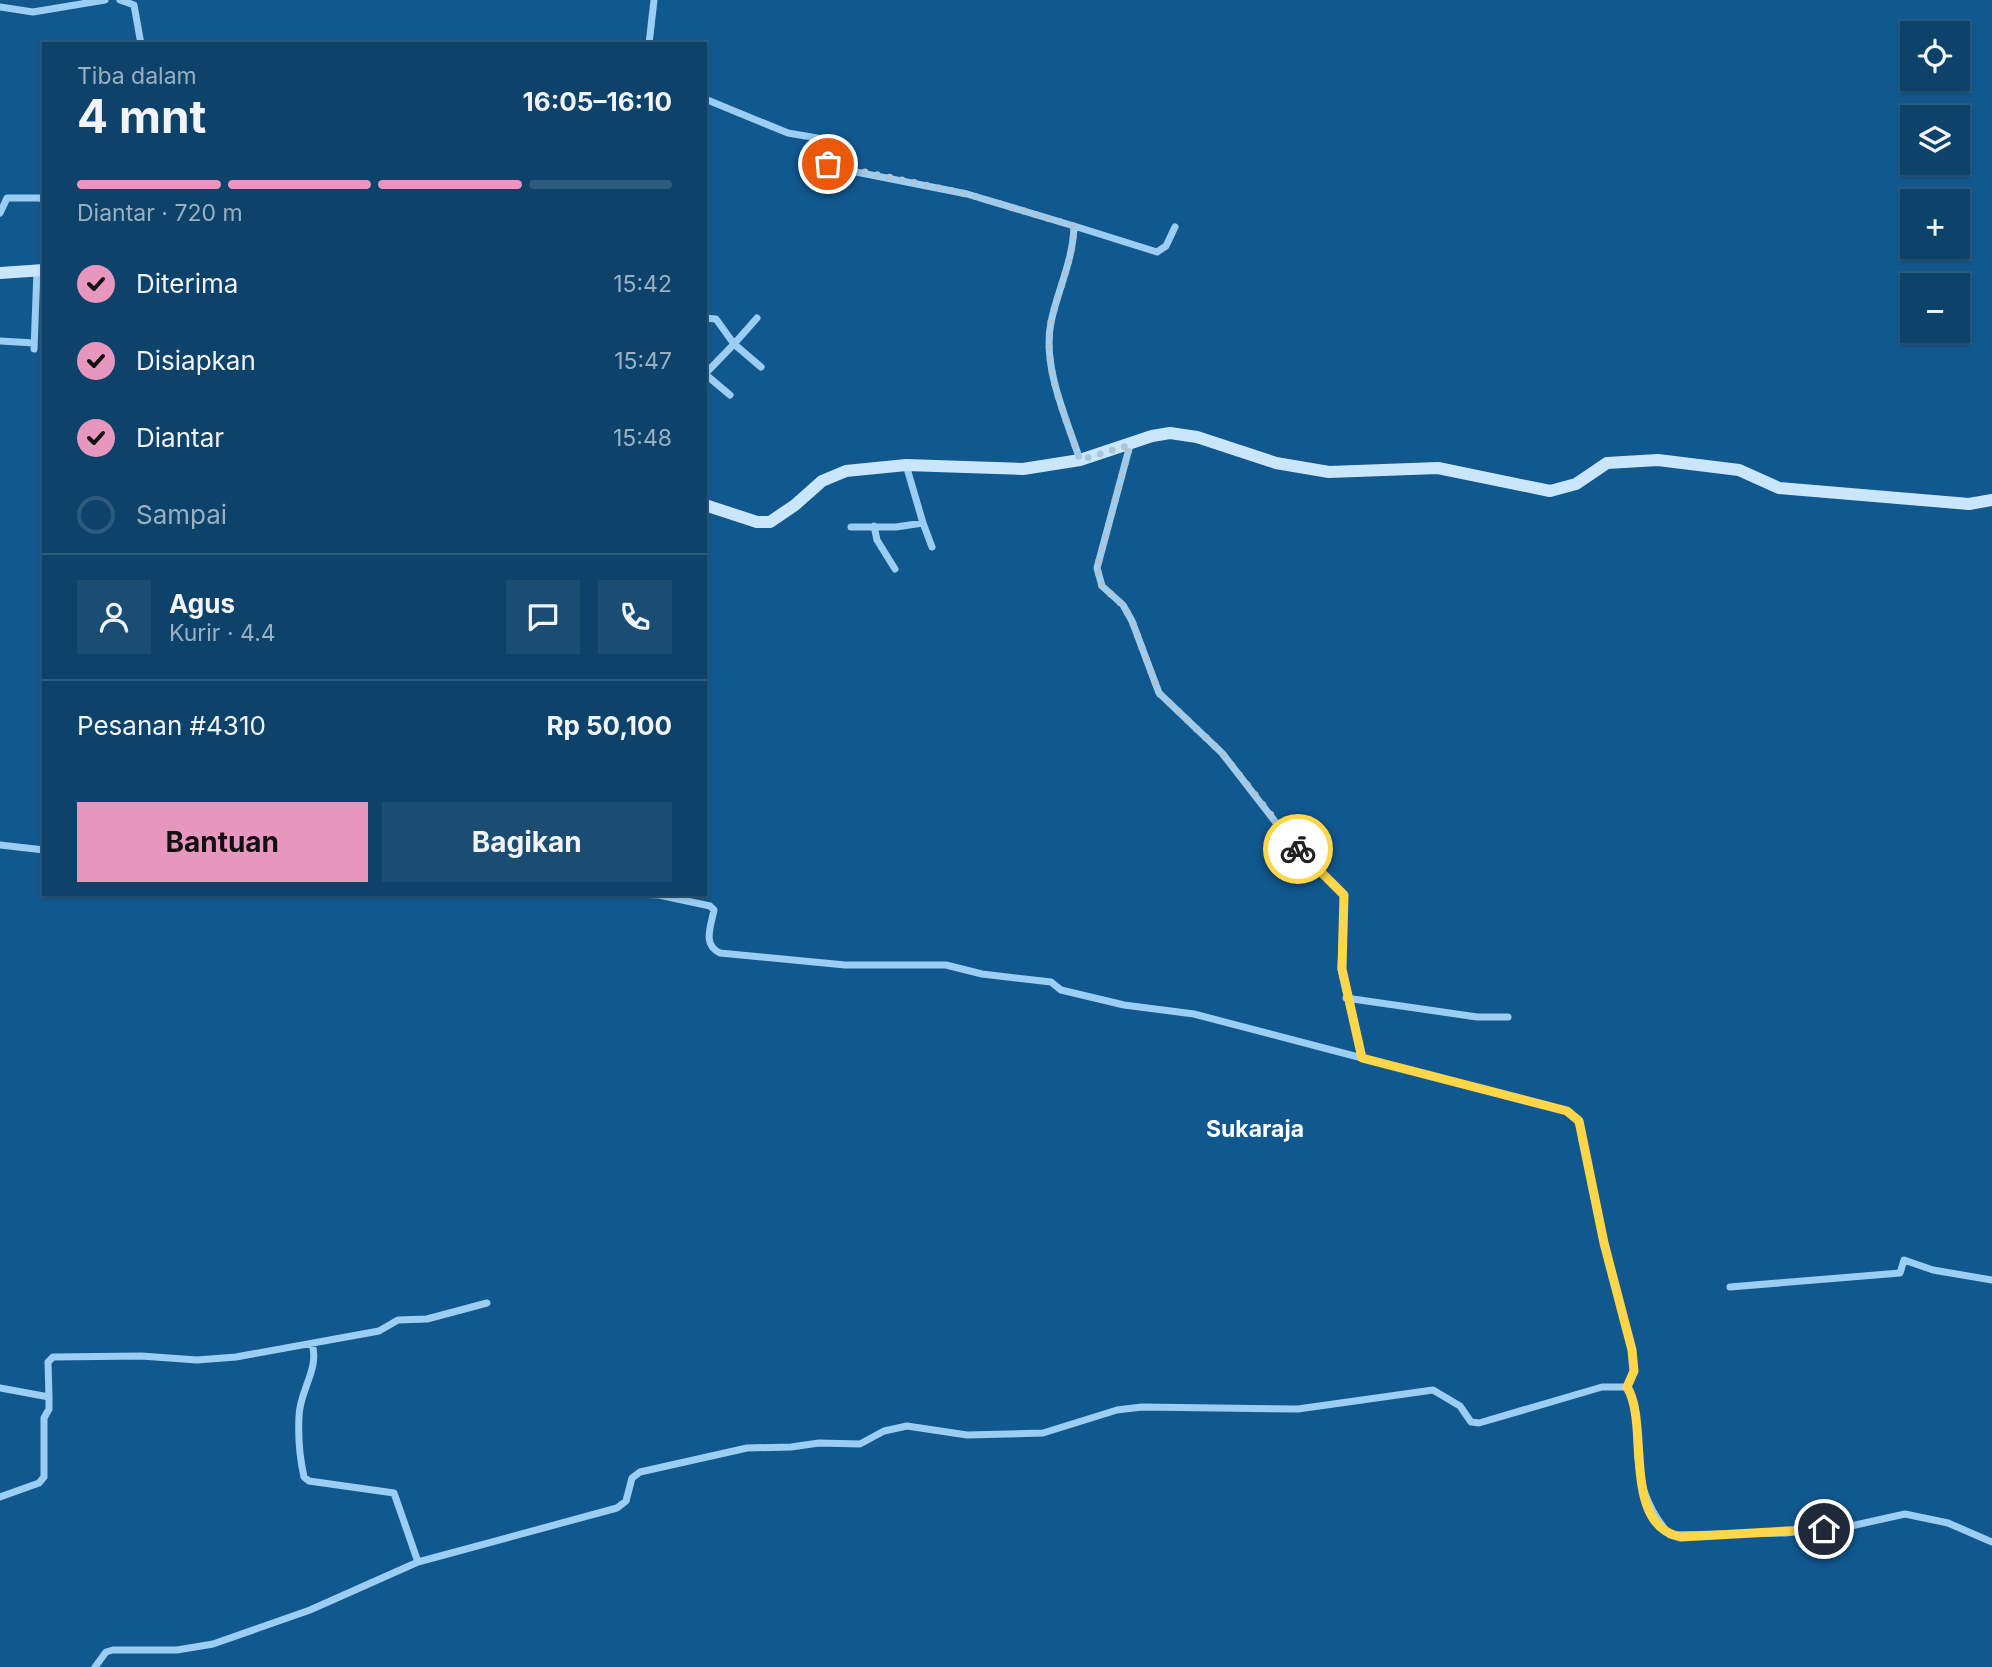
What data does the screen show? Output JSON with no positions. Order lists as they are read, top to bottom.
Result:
{
  "districts": ["Sukaraja"],
  "page": {
    "map_buttons": ["+", "−"],
    "heading": ["4 mnt", "Tiba dalam", "16:05–16:10"],
    "panel": [
      "Agus",
      "Kurir · 4.4",
      "Pesanan #4310",
      "Rp 50,100"
    ],
    "bar": "Diantar · 720 m",
    "list": [
      ["Diterima", "15:42"],
      ["Disiapkan", "15:47"],
      ["Diantar", "15:48"],
      "Sampai"
    ],
    "buttons": ["Bantuan", "Bagikan"]
  }
}
